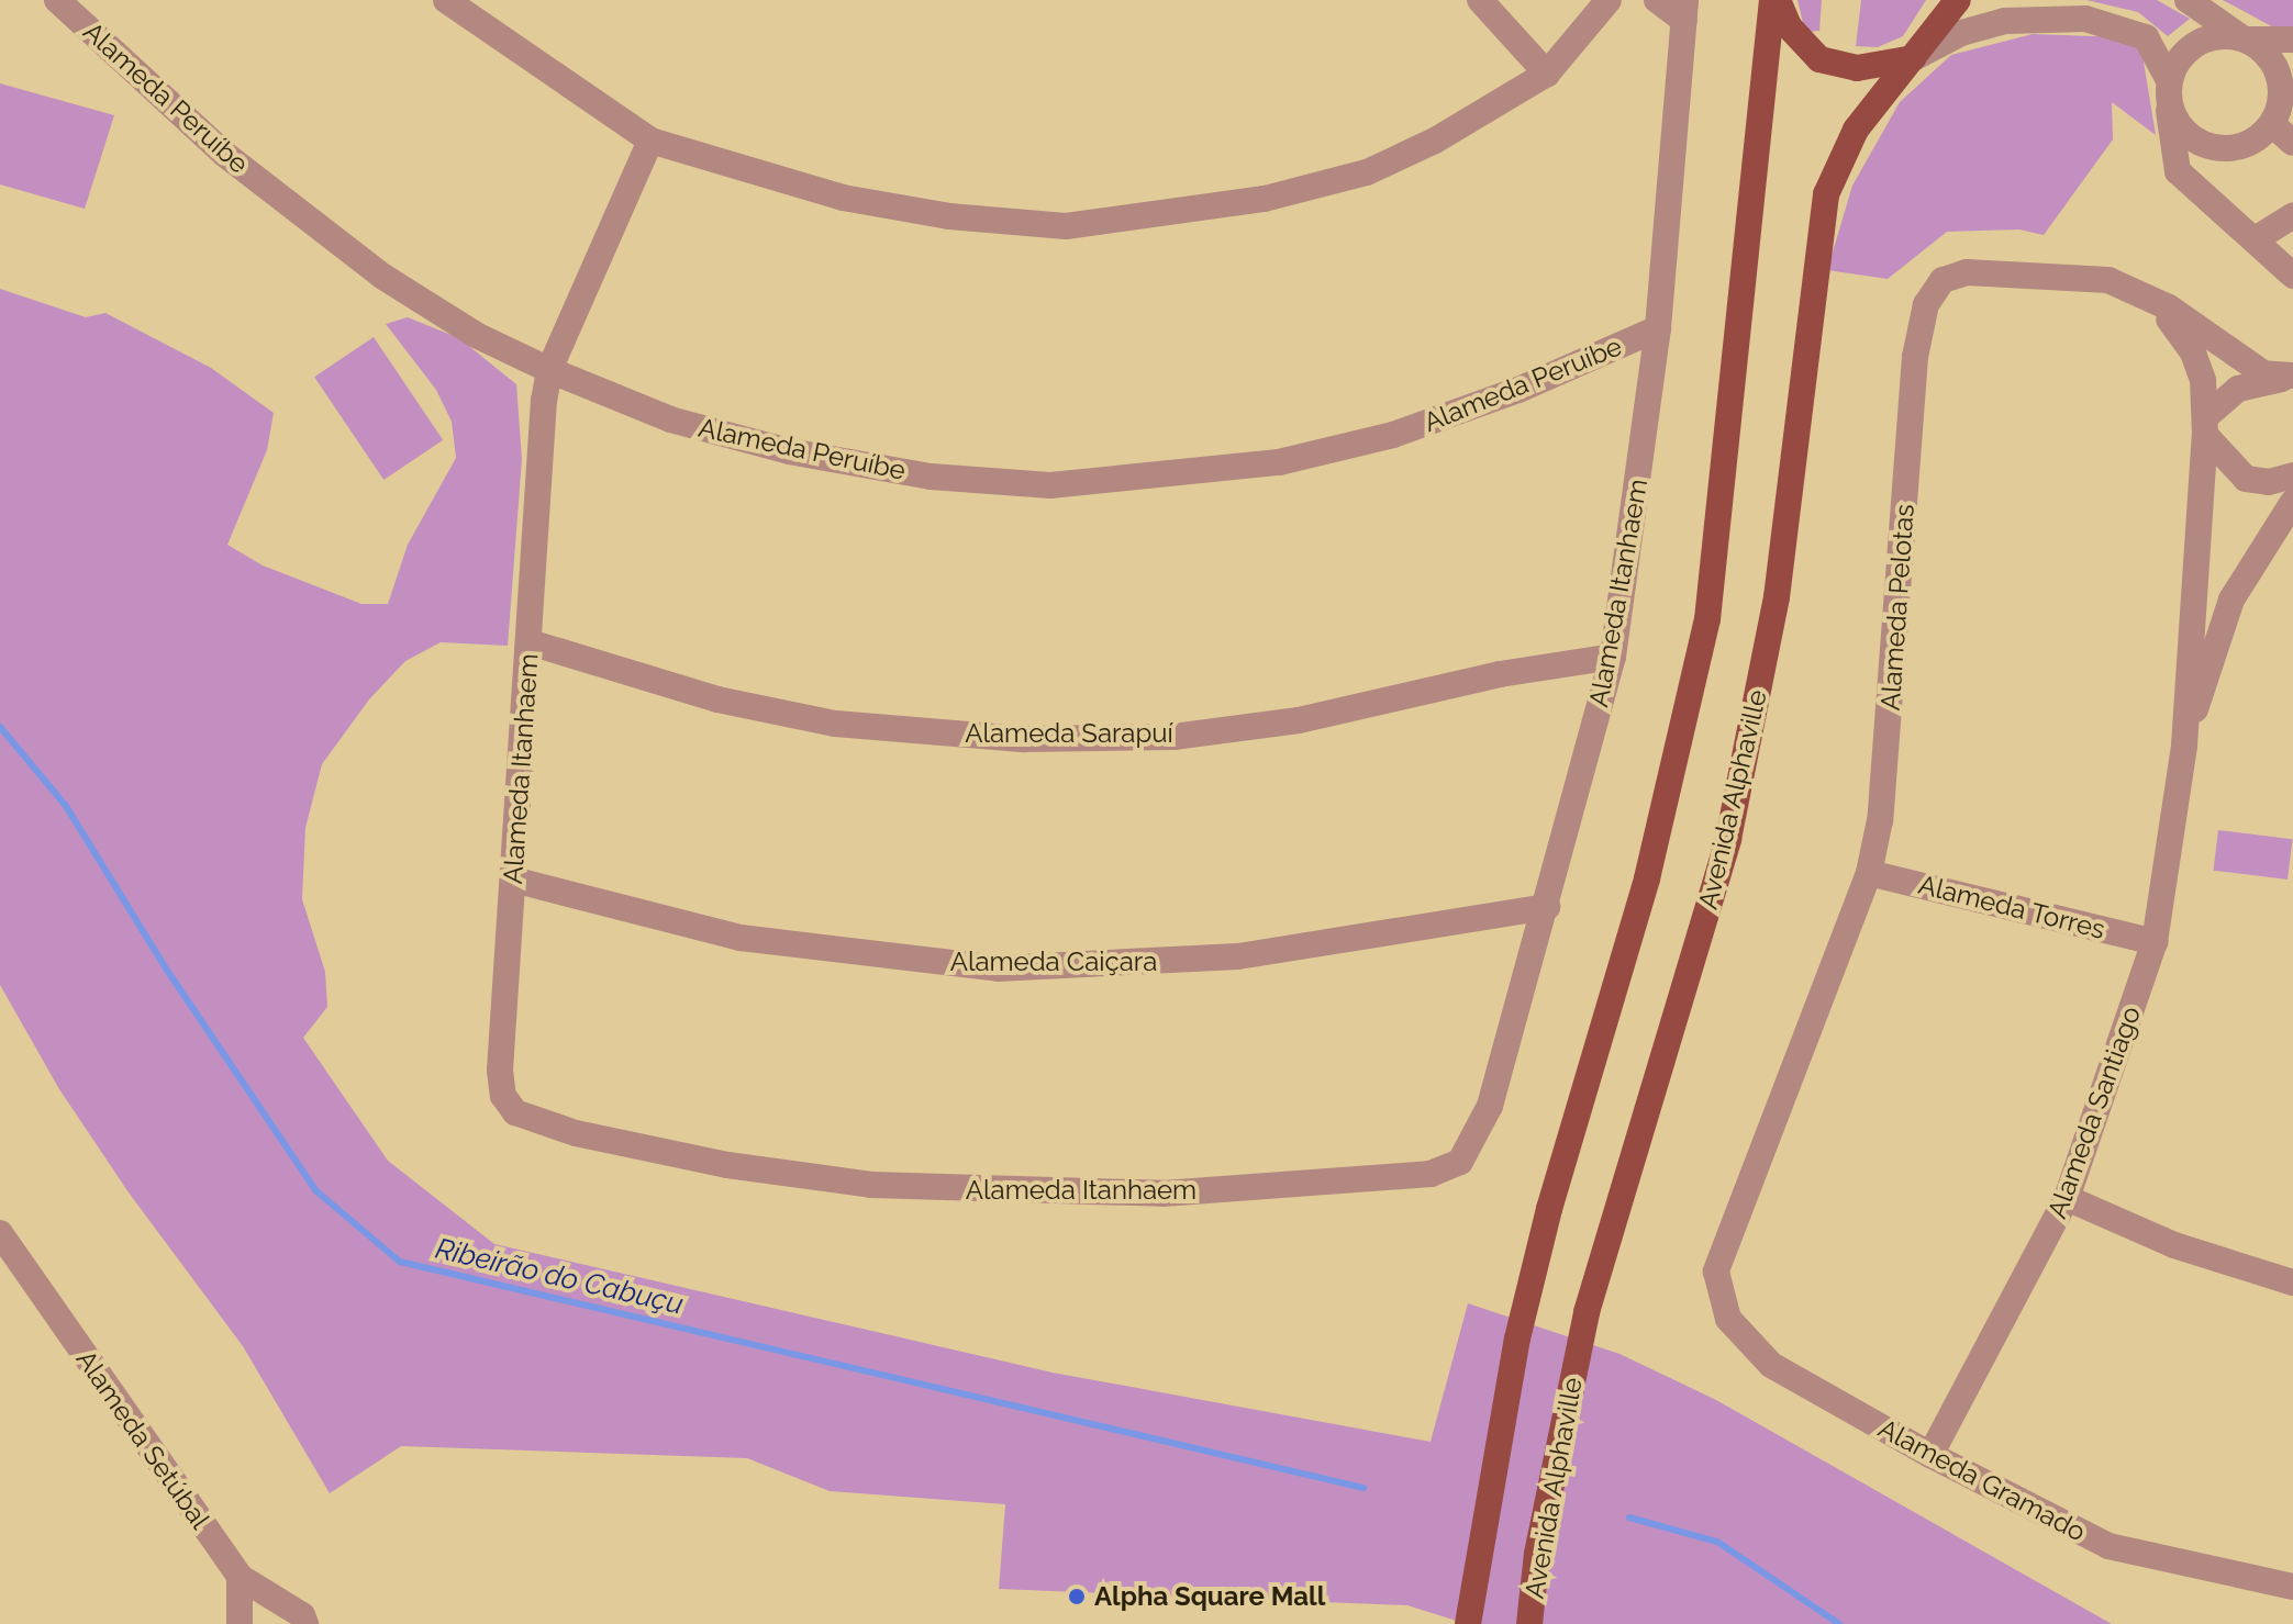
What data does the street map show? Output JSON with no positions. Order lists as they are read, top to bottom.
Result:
{
  "streets": {
    "main road": ["Avenida Alphaville"],
    "street": [
      "Alameda Peruíbe",
      "Alameda Itanhaem",
      "Alameda Pelotas",
      "Alameda Sarapuí",
      "Alameda Torres",
      "Alameda Caiçara",
      "Alameda Santiago",
      "Alameda Setúbal",
      "Alameda Gramado"
    ]
  },
  "crossings": [
    ["Alameda Peruíbe", "Alameda Itanhaem"],
    ["Alameda Itanhaem", "Alameda Sarapuí"],
    ["Alameda Itanhaem", "Alameda Caiçara"],
    ["Alameda Pelotas", "Alameda Torres"],
    ["Alameda Pelotas", "Alameda Santiago"],
    ["Alameda Pelotas", "Alameda Gramado"],
    ["Alameda Torres", "Alameda Santiago"],
    ["Alameda Santiago", "Alameda Gramado"]
  ],
  "water": ["Ribeirão do Cabuçu"],
  "places": ["Alpha Square Mall"]
}
